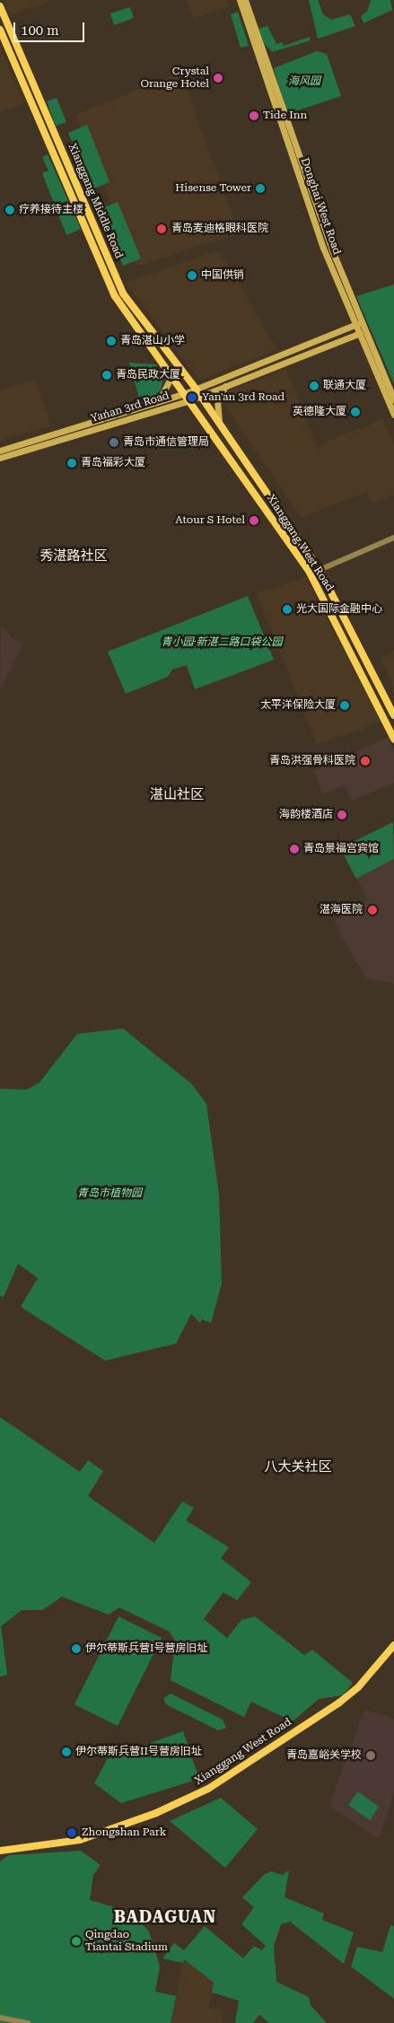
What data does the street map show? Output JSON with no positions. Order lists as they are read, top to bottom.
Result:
{
  "streets": {
    "main road": [
      "Xianggang Middle Road",
      "Donghai West Road",
      "Yan´an 3rd Road",
      "Xianggang West Road"
    ]
  },
  "crossings": [
    ["Xianggang Middle Road", "Yan´an 3rd Road"],
    ["Xianggang Middle Road", "Xianggang West Road"],
    ["Donghai West Road", "Yan´an 3rd Road"],
    ["Yan´an 3rd Road", "Xianggang West Road"]
  ],
  "districts": [
    "秀湛路社区",
    "湛山社区",
    "八大关社区",
    "BADAGUAN"
  ],
  "parks": ["海风园", "青小园·新湛二路口袋公园", "青岛市植物园"],
  "places": [
    "Crystal Orange Hotel",
    "Tide Inn",
    "Hisense Tower",
    "疗养接待主楼",
    "青岛麦迪格眼科医院",
    "中国供销",
    "青岛湛山小学",
    "青岛民政大厦",
    "联通大厦",
    "Yan'an 3rd Road",
    "英德隆大厦",
    "青岛市通信管理局",
    "青岛福彩大厦",
    "Atour S Hotel",
    "光大国际金融中心",
    "太平洋保险大厦",
    "青岛洪强骨科医院",
    "海韵楼酒店",
    "青岛景福宫宾馆",
    "湛海医院",
    "伊尔蒂斯兵营I号营房旧址",
    "伊尔蒂斯兵营II号营房旧址",
    "青岛嘉峪关学校",
    "Zhongshan Park",
    "Qingdao Tiantai Stadium"
  ],
  "scale_bar": "100 m"
}
